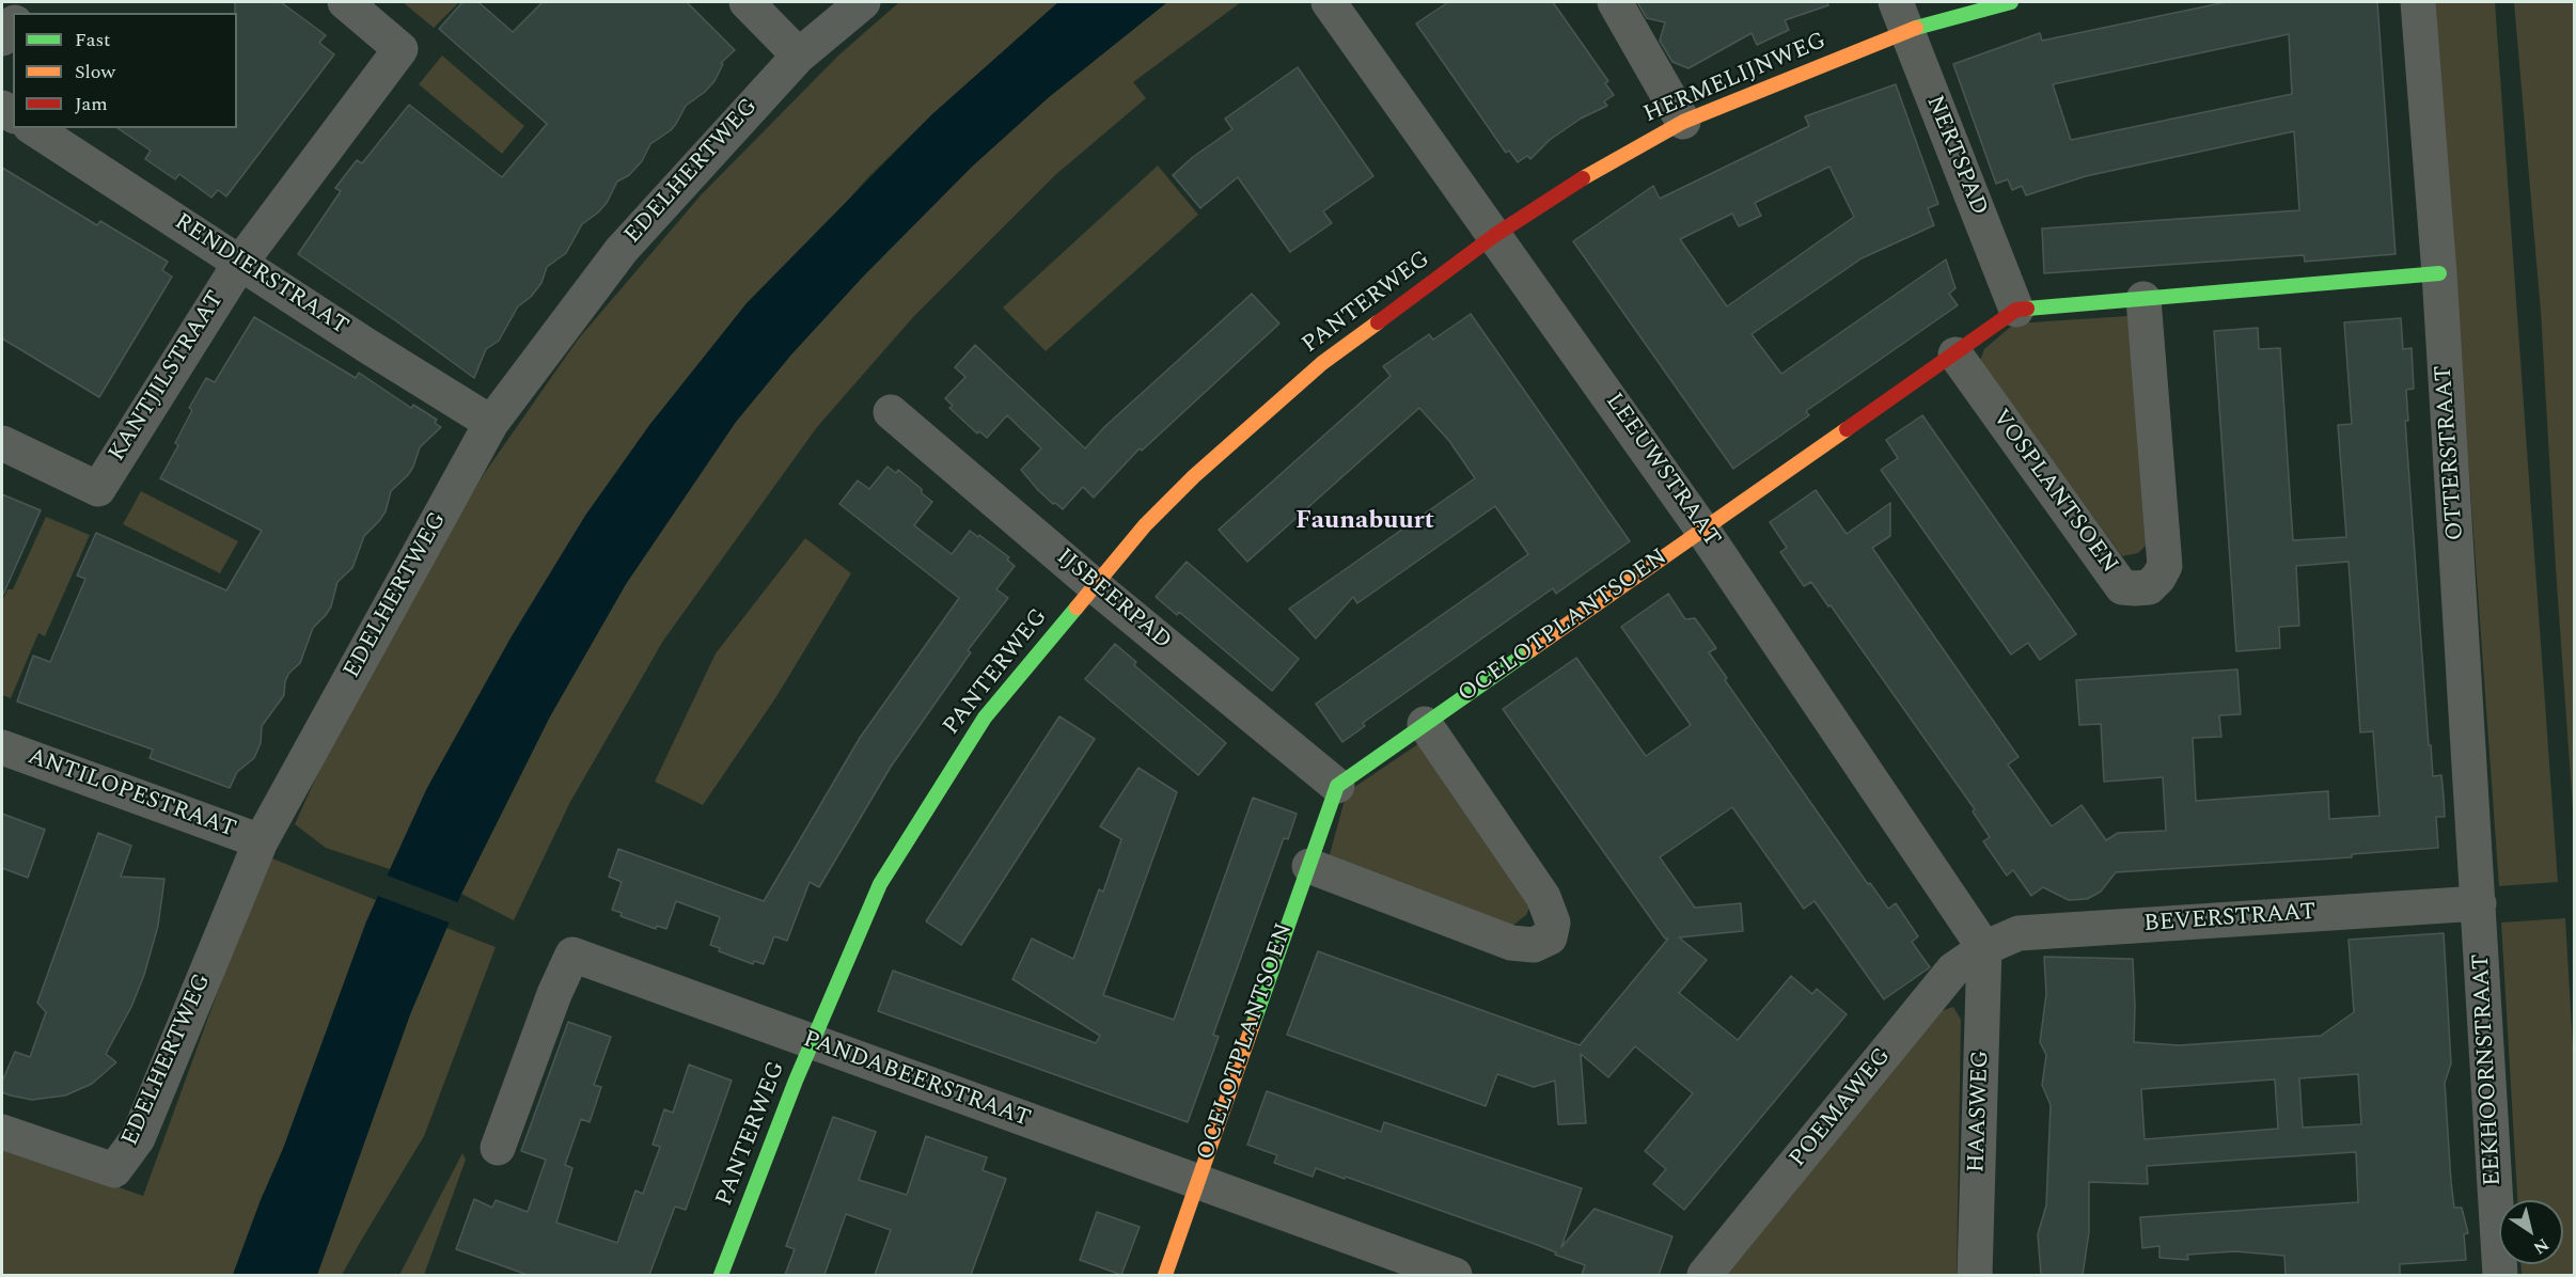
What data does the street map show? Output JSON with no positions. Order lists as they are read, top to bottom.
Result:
{
  "streets": {
    "street": [
      "HERMELIJNWEG",
      "NERTSPAD",
      "EDELHERTWEG",
      "RENDIERSTRAAT",
      "PANTERWEG",
      "KANTJILSTRAAT",
      "OTTERSTRAAT",
      "LEEUWSTRAAT",
      "VOSPLANTSOEN",
      "IJSBEERPAD",
      "OCELOTPLANTSOEN",
      "ANTILOPESTRAAT",
      "BEVERSTRAAT",
      "EEKHOORNSTRAAT",
      "PANDABEERSTRAAT",
      "POEMAWEG",
      "HAASWEG"
    ]
  },
  "crossings": [
    ["HERMELIJNWEG", "NERTSPAD"],
    ["HERMELIJNWEG", "PANTERWEG"],
    ["HERMELIJNWEG", "LEEUWSTRAAT"],
    ["EDELHERTWEG", "RENDIERSTRAAT"],
    ["EDELHERTWEG", "ANTILOPESTRAAT"],
    ["RENDIERSTRAAT", "KANTJILSTRAAT"],
    ["PANTERWEG", "LEEUWSTRAAT"],
    ["PANTERWEG", "IJSBEERPAD"],
    ["PANTERWEG", "PANDABEERSTRAAT"],
    ["OTTERSTRAAT", "BEVERSTRAAT"],
    ["OTTERSTRAAT", "EEKHOORNSTRAAT"],
    ["LEEUWSTRAAT", "OCELOTPLANTSOEN"],
    ["LEEUWSTRAAT", "BEVERSTRAAT"],
    ["LEEUWSTRAAT", "POEMAWEG"],
    ["LEEUWSTRAAT", "HAASWEG"],
    ["IJSBEERPAD", "OCELOTPLANTSOEN"],
    ["OCELOTPLANTSOEN", "PANDABEERSTRAAT"],
    ["BEVERSTRAAT", "EEKHOORNSTRAAT"],
    ["BEVERSTRAAT", "POEMAWEG"],
    ["BEVERSTRAAT", "HAASWEG"],
    ["POEMAWEG", "HAASWEG"]
  ],
  "districts": ["Faunabuurt"],
  "legend": ["Fast", "Slow", "Jam"],
  "north": "bottom right"
}
